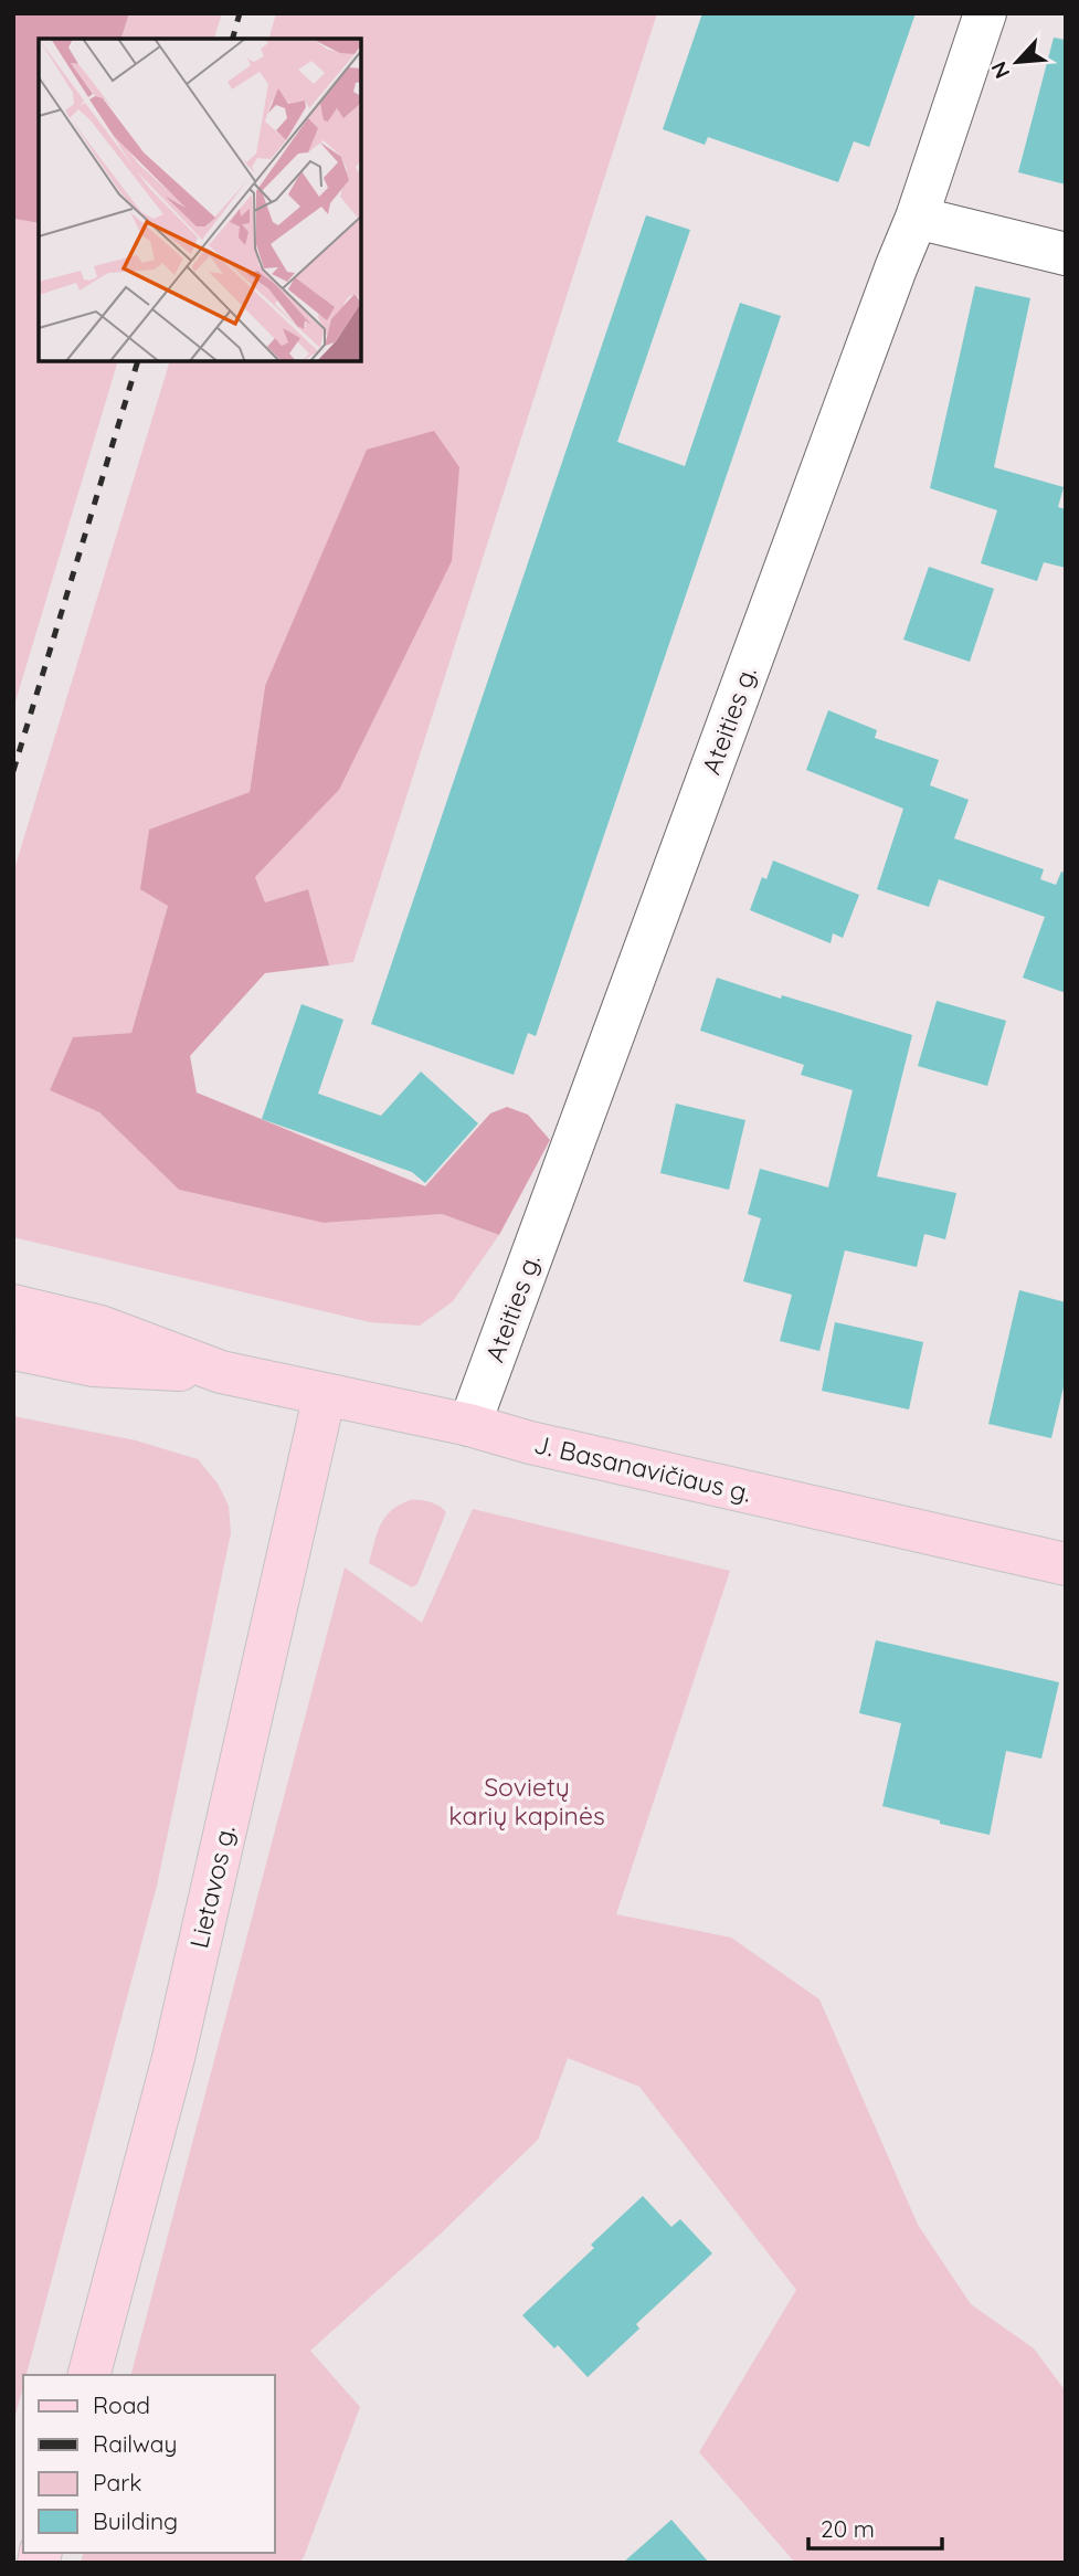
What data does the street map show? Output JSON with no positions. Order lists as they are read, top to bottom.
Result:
{
  "streets": {
    "main road": ["J. Basanavičiaus g.", "Lietavos g."],
    "street": ["Ateities g."]
  },
  "crossings": [
    ["Ateities g.", "J. Basanavičiaus g."],
    ["J. Basanavičiaus g.", "Lietavos g."]
  ],
  "parks": ["Sovietų karių kapinės"],
  "legend": [
    "Road",
    "Railway",
    "Park",
    "Building"
  ],
  "scale_bar": "20 m",
  "north": "bottom left"
}
